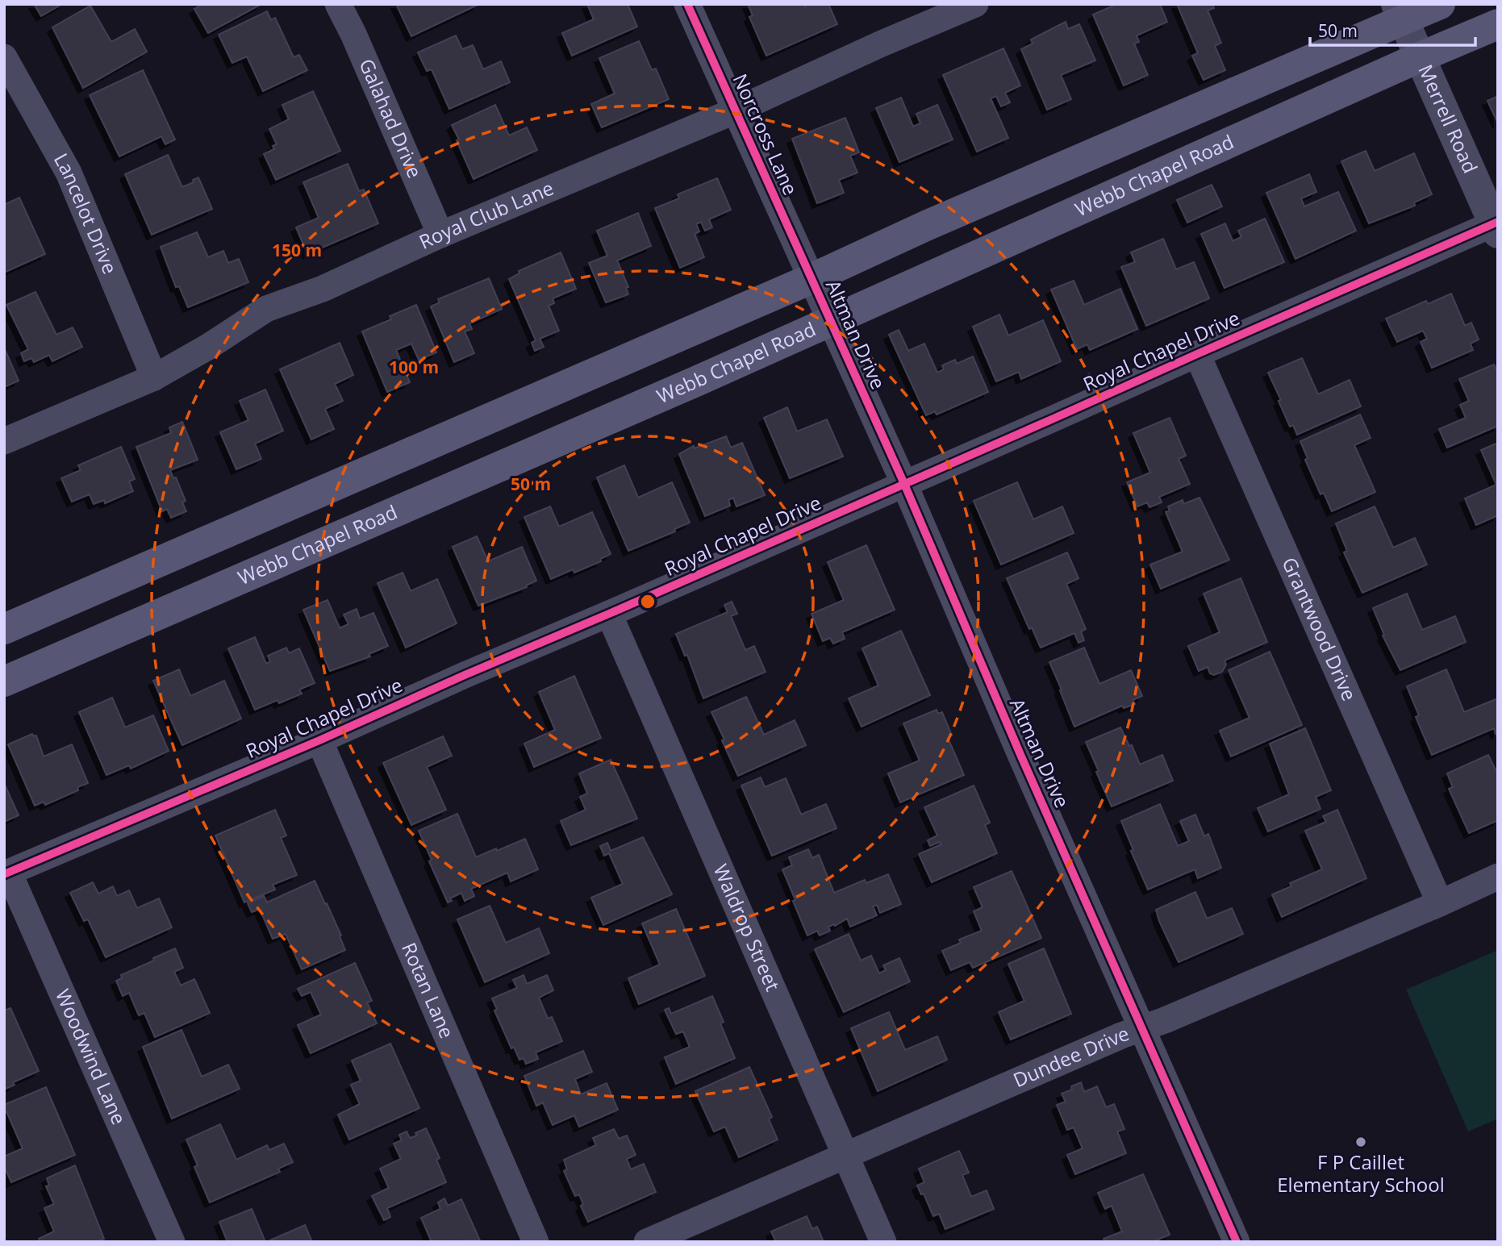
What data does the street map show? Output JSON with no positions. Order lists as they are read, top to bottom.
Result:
{
  "streets": {
    "main road": ["Webb Chapel Road"],
    "street": [
      "Galahad Drive",
      "Merrell Road",
      "Norcross Lane",
      "Lancelot Drive",
      "Royal Club Lane",
      "Altman Drive",
      "Royal Chapel Drive",
      "Grantwood Drive",
      "Waldrop Street",
      "Rotan Lane",
      "Woodwind Lane",
      "Dundee Drive"
    ]
  },
  "crossings": [
    ["Galahad Drive", "Royal Club Lane"],
    ["Merrell Road", "Webb Chapel Road"],
    ["Merrell Road", "Royal Chapel Drive"],
    ["Norcross Lane", "Royal Club Lane"],
    ["Norcross Lane", "Altman Drive"],
    ["Webb Chapel Road", "Altman Drive"],
    ["Lancelot Drive", "Royal Club Lane"],
    ["Altman Drive", "Royal Chapel Drive"],
    ["Altman Drive", "Dundee Drive"],
    ["Royal Chapel Drive", "Grantwood Drive"],
    ["Royal Chapel Drive", "Waldrop Street"],
    ["Royal Chapel Drive", "Rotan Lane"],
    ["Royal Chapel Drive", "Woodwind Lane"],
    ["Grantwood Drive", "Dundee Drive"],
    ["Waldrop Street", "Dundee Drive"]
  ],
  "places": ["F P Caillet Elementary School"],
  "scale_bar": "50 m",
  "rings": ["150 m", "100 m", "50 m"]
}
